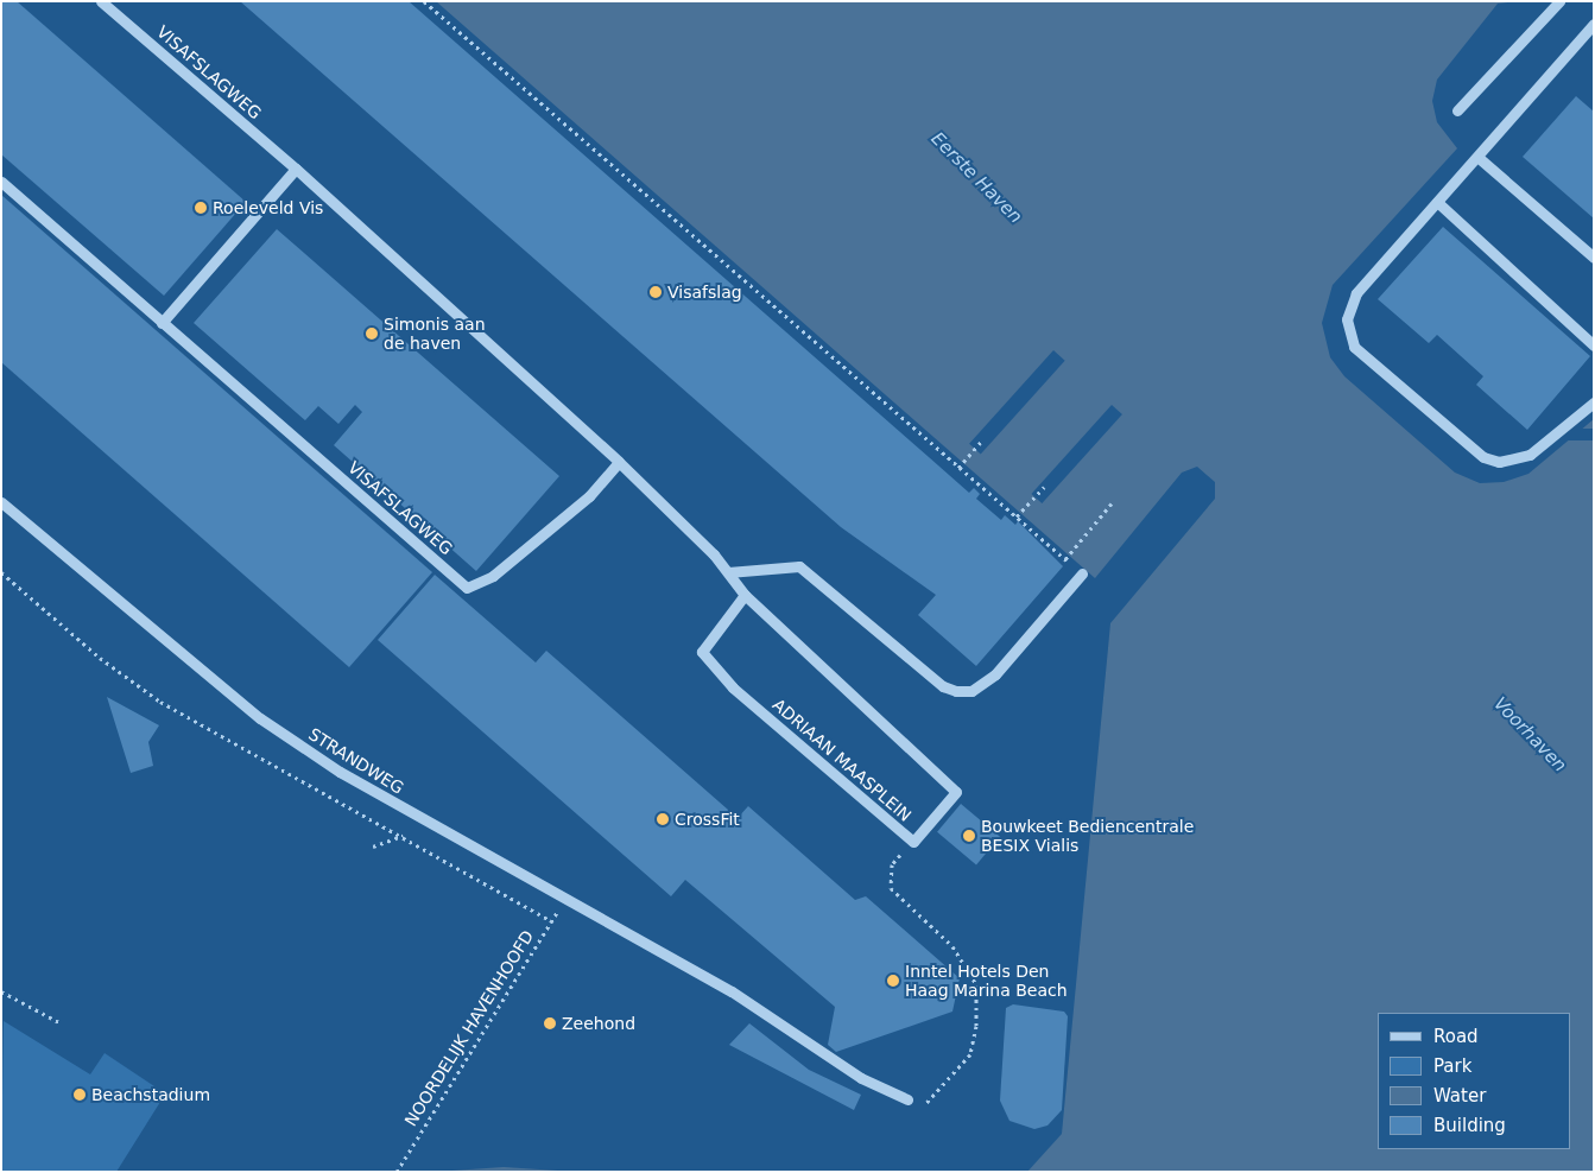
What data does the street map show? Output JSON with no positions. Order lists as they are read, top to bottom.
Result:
{
  "streets": {
    "street": ["VISAFSLAGWEG", "ADRIAAN MAASPLEIN", "STRANDWEG"],
    "path": ["NOORDELIJK HAVENHOOFD"]
  },
  "crossings": [
    ["VISAFSLAGWEG", "ADRIAAN MAASPLEIN"],
    ["STRANDWEG", "NOORDELIJK HAVENHOOFD"]
  ],
  "water": ["Eerste Haven", "Voorhaven"],
  "places": [
    "Roeleveld Vis",
    "Visafslag",
    "Simonis aan de haven",
    "CrossFit",
    "Bouwkeet Bediencentrale BESIX Vialis",
    "Inntel Hotels Den Haag Marina Beach",
    "Zeehond",
    "Beachstadium"
  ],
  "legend": [
    "Road",
    "Park",
    "Water",
    "Building"
  ]
}
